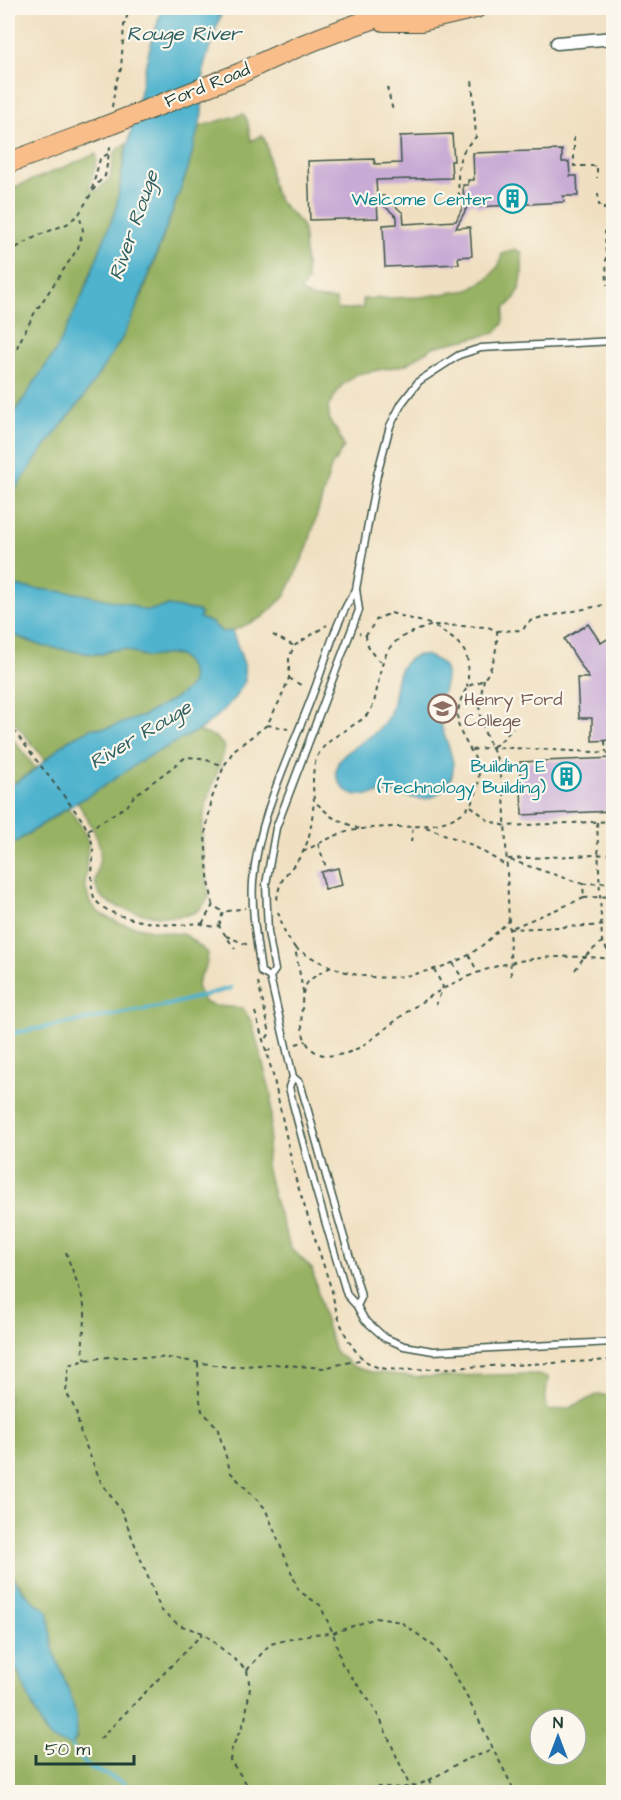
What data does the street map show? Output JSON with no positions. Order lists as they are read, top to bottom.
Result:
{
  "streets": {
    "main road": ["Ford Road"]
  },
  "water": ["Rouge River", "River Rouge"],
  "places": {
    "building": ["Welcome Center", "Building E (Technology Building)"],
    "school or university": ["Henry Ford College"]
  },
  "scale_bar": "50 m",
  "north": "top"
}
